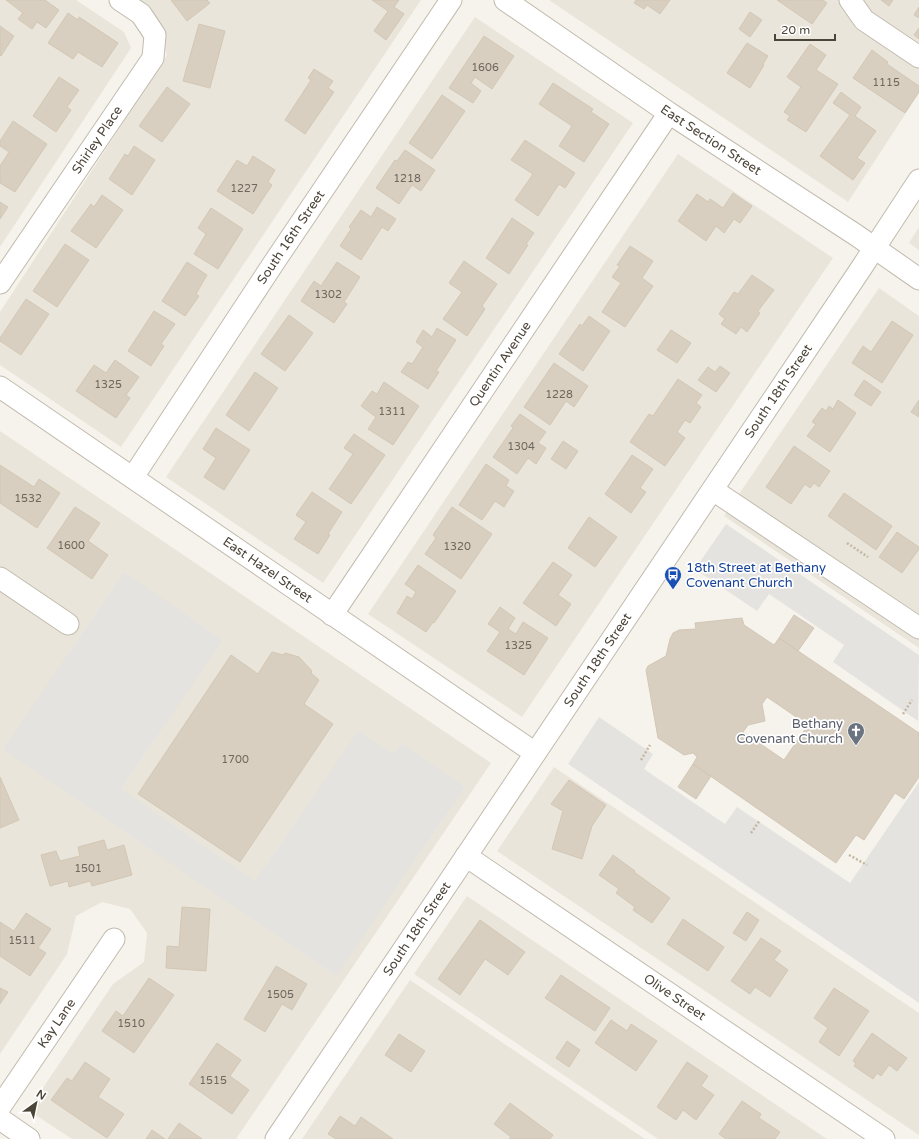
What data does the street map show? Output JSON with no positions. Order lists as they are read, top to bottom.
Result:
{
  "streets": {
    "street": [
      "Shirley Place",
      "East Section Street",
      "South 16th Street",
      "Quentin Avenue",
      "South 18th Street",
      "East Hazel Street",
      "Olive Street",
      "Kay Lane"
    ]
  },
  "crossings": [
    ["East Section Street", "Quentin Avenue"],
    ["East Section Street", "South 18th Street"],
    ["South 16th Street", "East Hazel Street"],
    ["Quentin Avenue", "East Hazel Street"],
    ["South 18th Street", "East Hazel Street"],
    ["South 18th Street", "Olive Street"]
  ],
  "places": {
    "bus stop": ["18th Street at Bethany Covenant Church"],
    "church": ["Bethany Covenant Church"]
  },
  "house_numbers": [
    "1606",
    "1115",
    "1218",
    "1227",
    "1302",
    "1325",
    "1228",
    "1311",
    "1304",
    "1532",
    "1600",
    "1320",
    "1325",
    "1700",
    "1501",
    "1511",
    "1505",
    "1510",
    "1515"
  ],
  "scale_bar": "20 m",
  "north": "top right"
}
